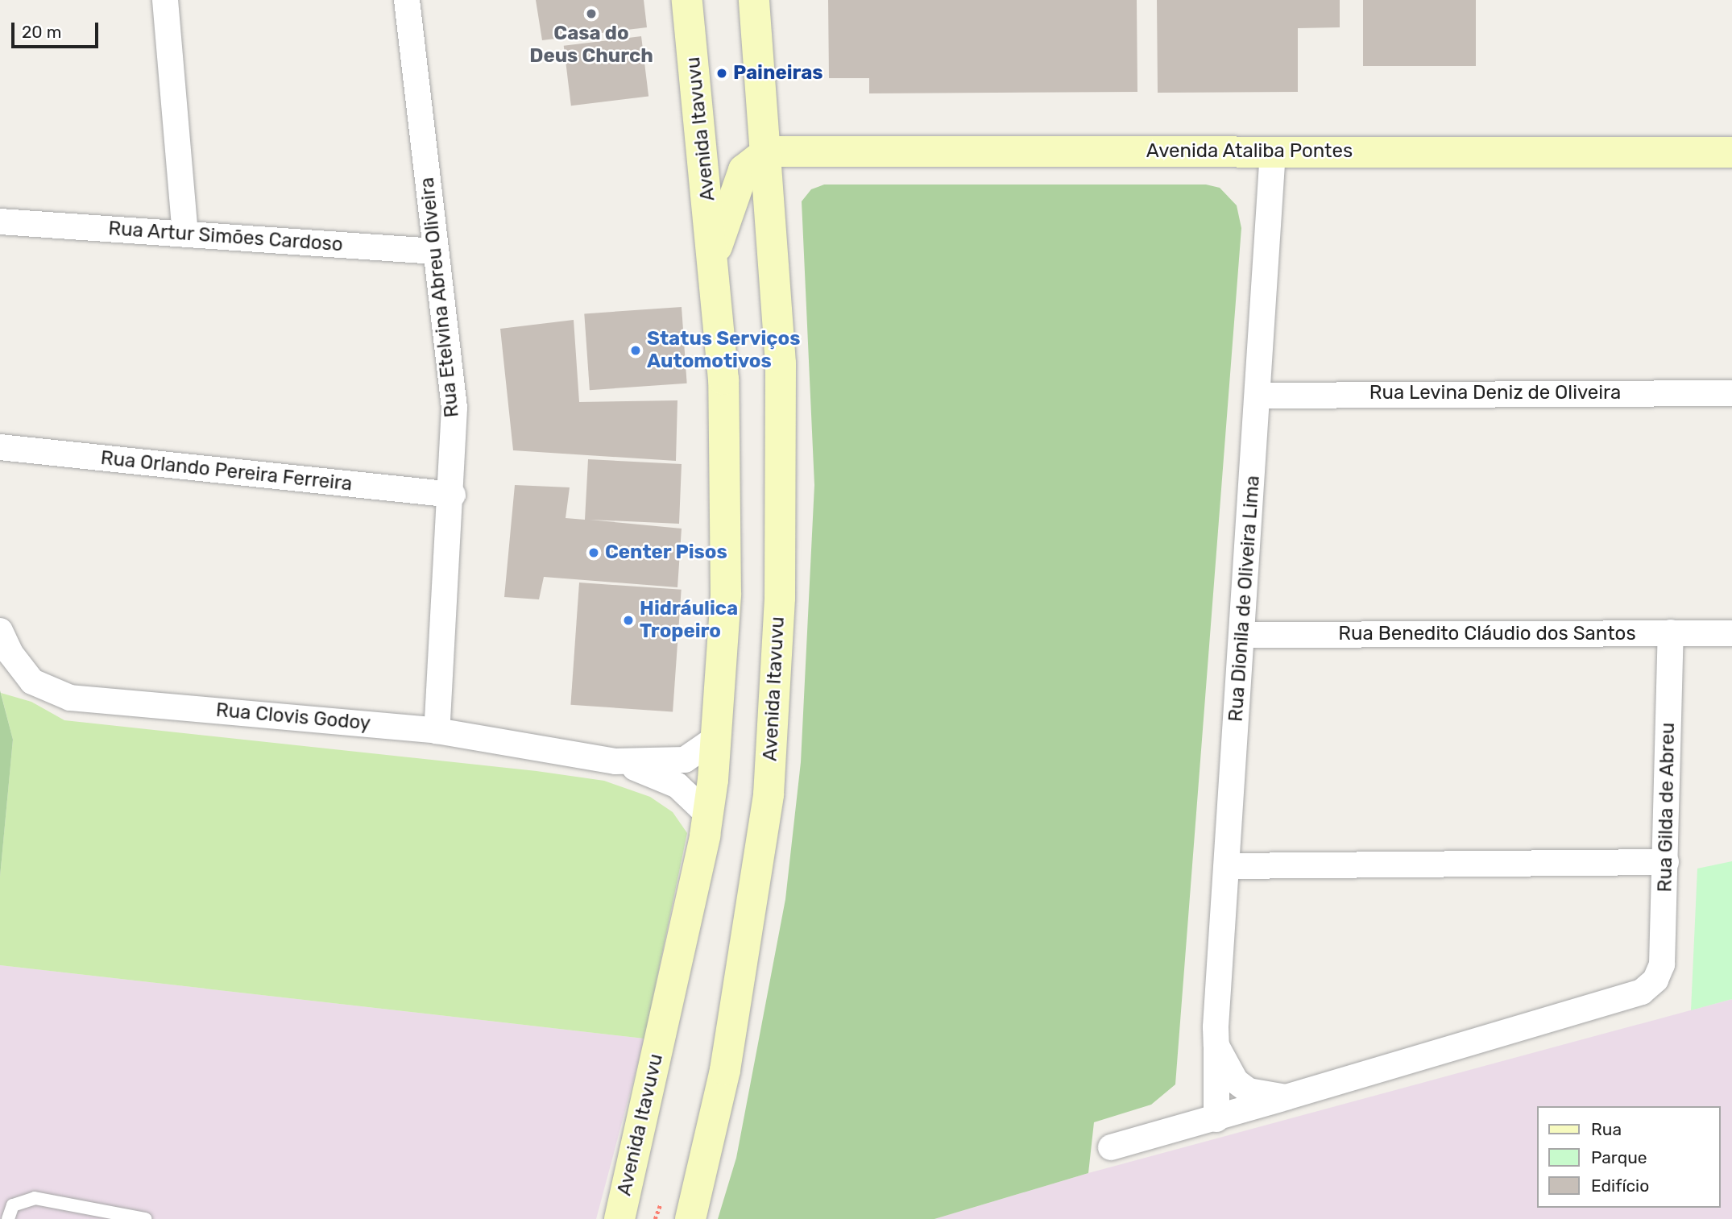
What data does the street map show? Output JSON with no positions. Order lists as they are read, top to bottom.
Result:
{
  "streets": {
    "main road": ["Avenida Itavuvu", "Avenida Ataliba Pontes"],
    "street": [
      "Rua Artur Simões Cardoso",
      "Rua Etelvina Abreu Oliveira",
      "Rua Levina Deniz de Oliveira",
      "Rua Orlando Pereira Ferreira",
      "Rua Dionila de Oliveira Lima",
      "Rua Benedito Cláudio dos Santos",
      "Rua Clovis Godoy",
      "Rua Gilda de Abreu"
    ]
  },
  "crossings": [
    ["Avenida Itavuvu", "Avenida Ataliba Pontes"],
    ["Avenida Itavuvu", "Rua Clovis Godoy"],
    ["Avenida Ataliba Pontes", "Rua Dionila de Oliveira Lima"],
    ["Rua Artur Simões Cardoso", "Rua Etelvina Abreu Oliveira"],
    ["Rua Etelvina Abreu Oliveira", "Rua Orlando Pereira Ferreira"],
    ["Rua Etelvina Abreu Oliveira", "Rua Clovis Godoy"],
    ["Rua Levina Deniz de Oliveira", "Rua Dionila de Oliveira Lima"],
    ["Rua Dionila de Oliveira Lima", "Rua Benedito Cláudio dos Santos"],
    ["Rua Benedito Cláudio dos Santos", "Rua Gilda de Abreu"]
  ],
  "places": [
    "Casa do Deus Church",
    "Paineiras",
    "Status Serviços Automotivos",
    "Center Pisos",
    "Hidráulica Tropeiro"
  ],
  "legend": ["Rua", "Parque", "Edifício"],
  "scale_bar": "20 m"
}
